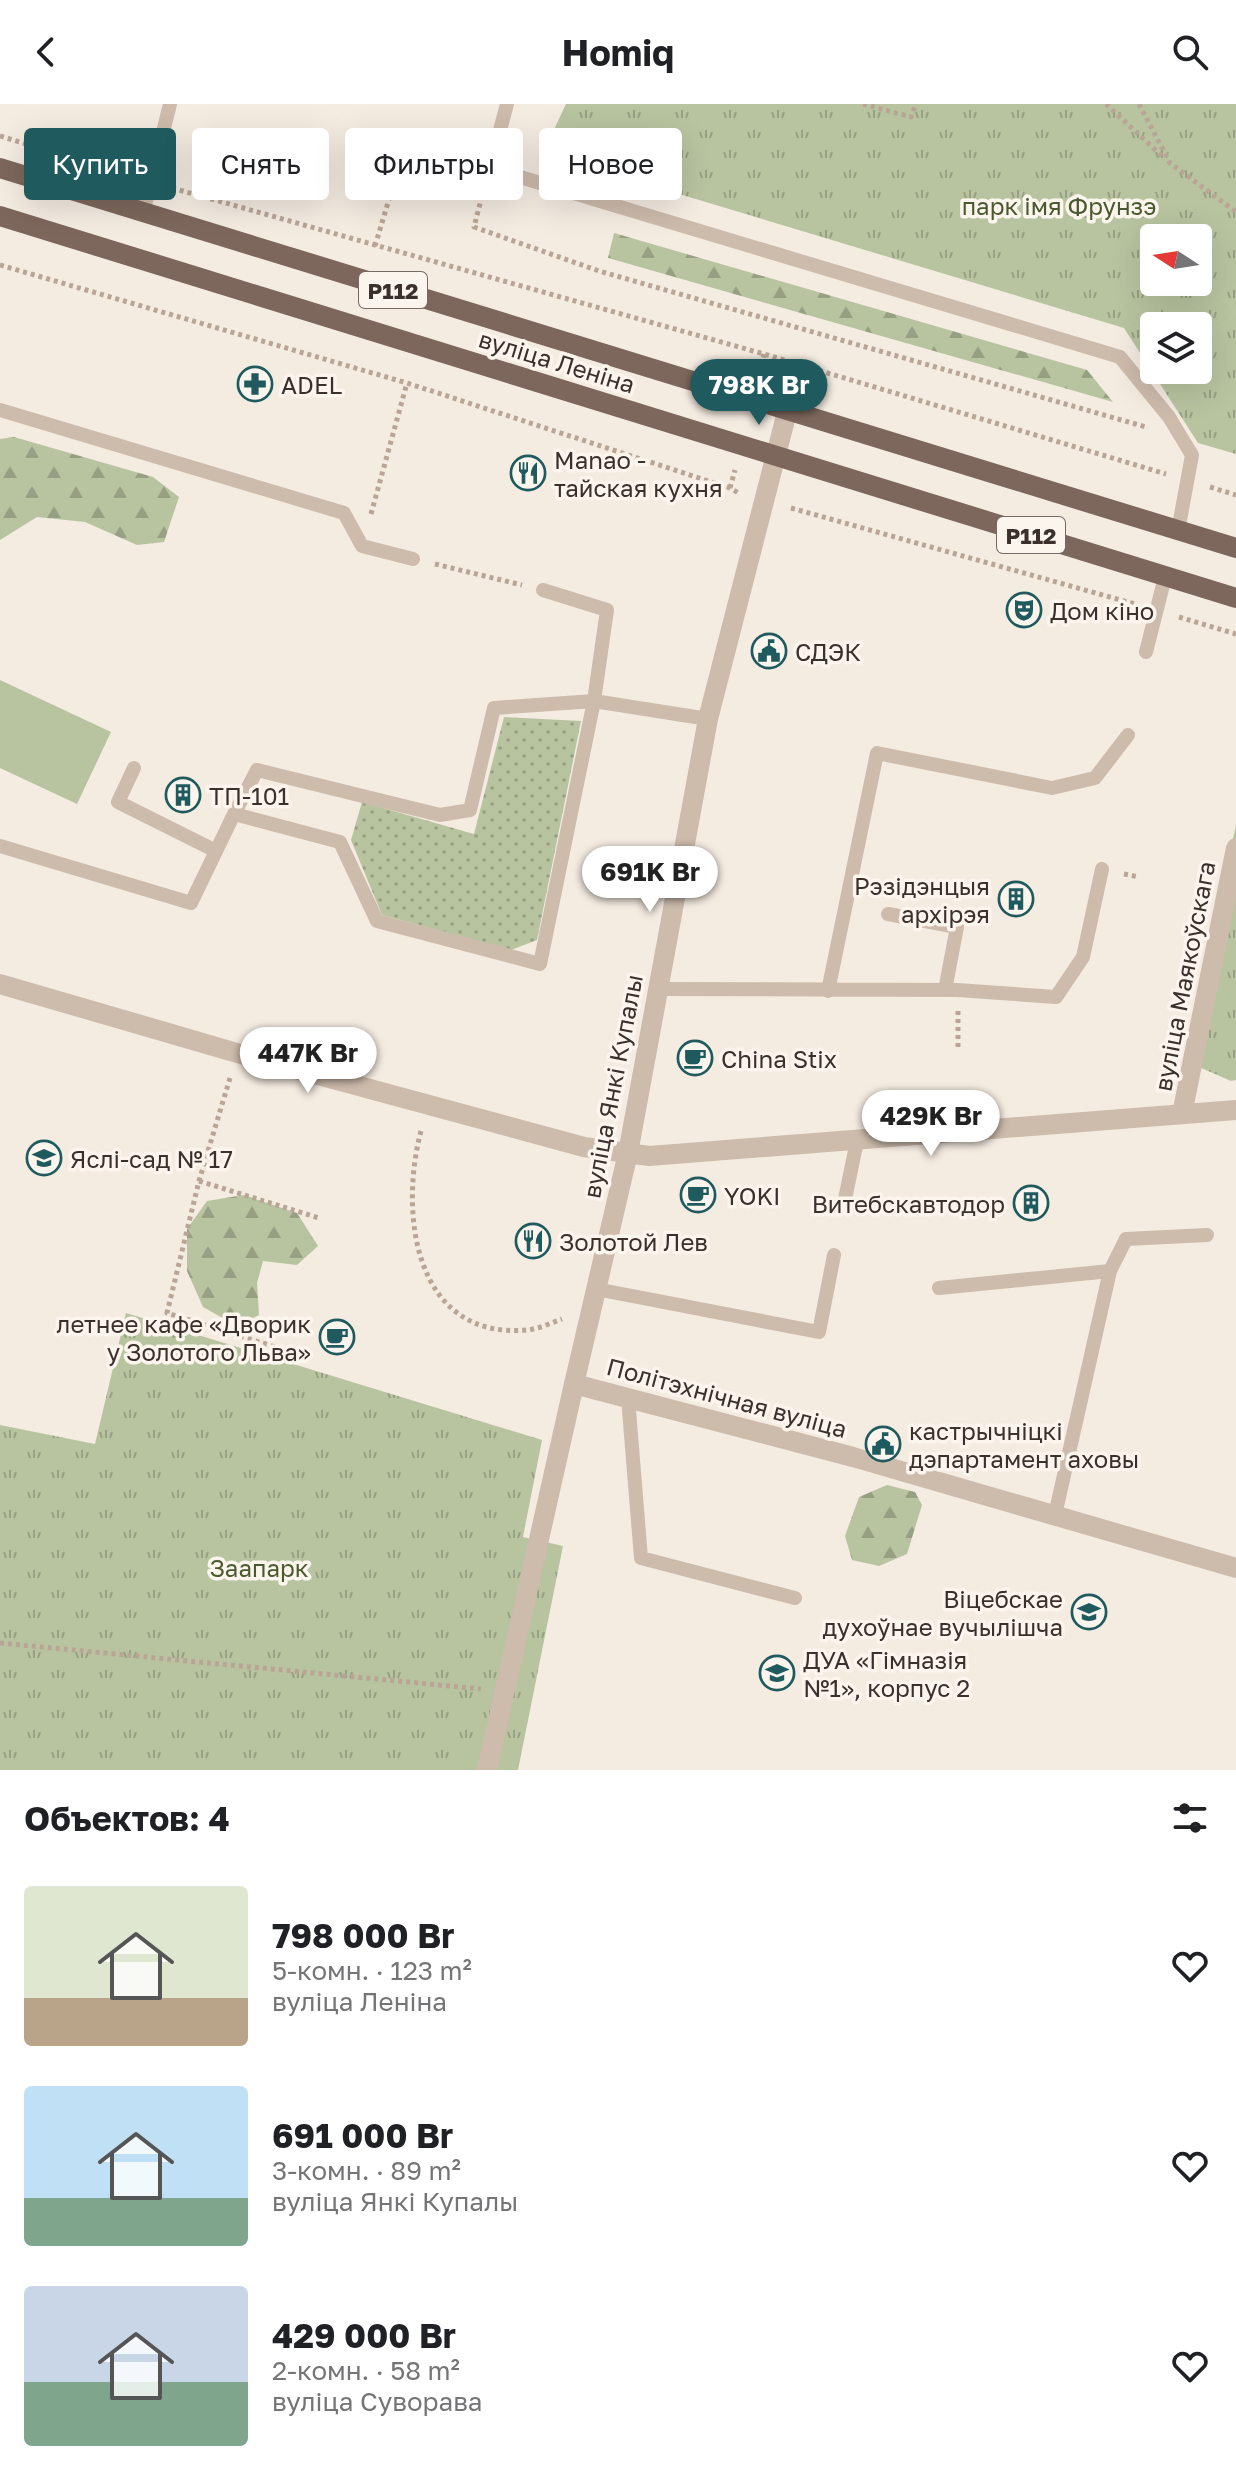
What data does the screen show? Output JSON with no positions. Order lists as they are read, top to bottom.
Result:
{
  "streets": {
    "main road": ["Р112", "вуліца Леніна"],
    "street": ["вуліца Маякоўскага", "вуліца Янкі Купалы", "Політэхнічная вуліца"]
  },
  "crossings": [
    ["вуліца Леніна", "вуліца Янкі Купалы"],
    ["вуліца Янкі Купалы", "Політэхнічная вуліца"]
  ],
  "parks": ["парк імя Фрунзэ", "Заапарк"],
  "places": {
    "pharmacy": ["ADEL"],
    "restaurant": ["Manao - тайская кухня", "Золотой Лев"],
    "theatre": ["Дом кіно"],
    "public building": ["СДЭК", "кастрычніцкі дэпартамент аховы"],
    "building": ["ТП-101", "Рэзідэнцыя архірэя", "Витебскавтодор"],
    "cafe": ["China Stix", "YOKI", "летнее кафе «Дворик у Золотого Льва»"],
    "school or university": ["Яслі-сад № 17", "Віцебскае духоўнае вучылішча", "ДУА «Гімназія №1», корпус 2"]
  },
  "north": "left",
  "page": {
    "header": "Homiq",
    "chip": [
      "Купить",
      "Снять",
      "Фильтры",
      "Новое"
    ],
    "price": [
      "798K Br",
      "691K Br",
      "447K Br",
      "429K Br"
    ],
    "heading": "Объектов: 4",
    "list": [
      {
        "name": "798 000 Br",
        "note": "5-комн. · 123 m² · вуліца Леніна"
      },
      {
        "name": "691 000 Br",
        "note": "3-комн. · 89 m² · вуліца Янкі Купалы"
      },
      {
        "name": "429 000 Br",
        "note": "2-комн. · 58 m² · вуліца Суворава"
      }
    ]
  }
}
